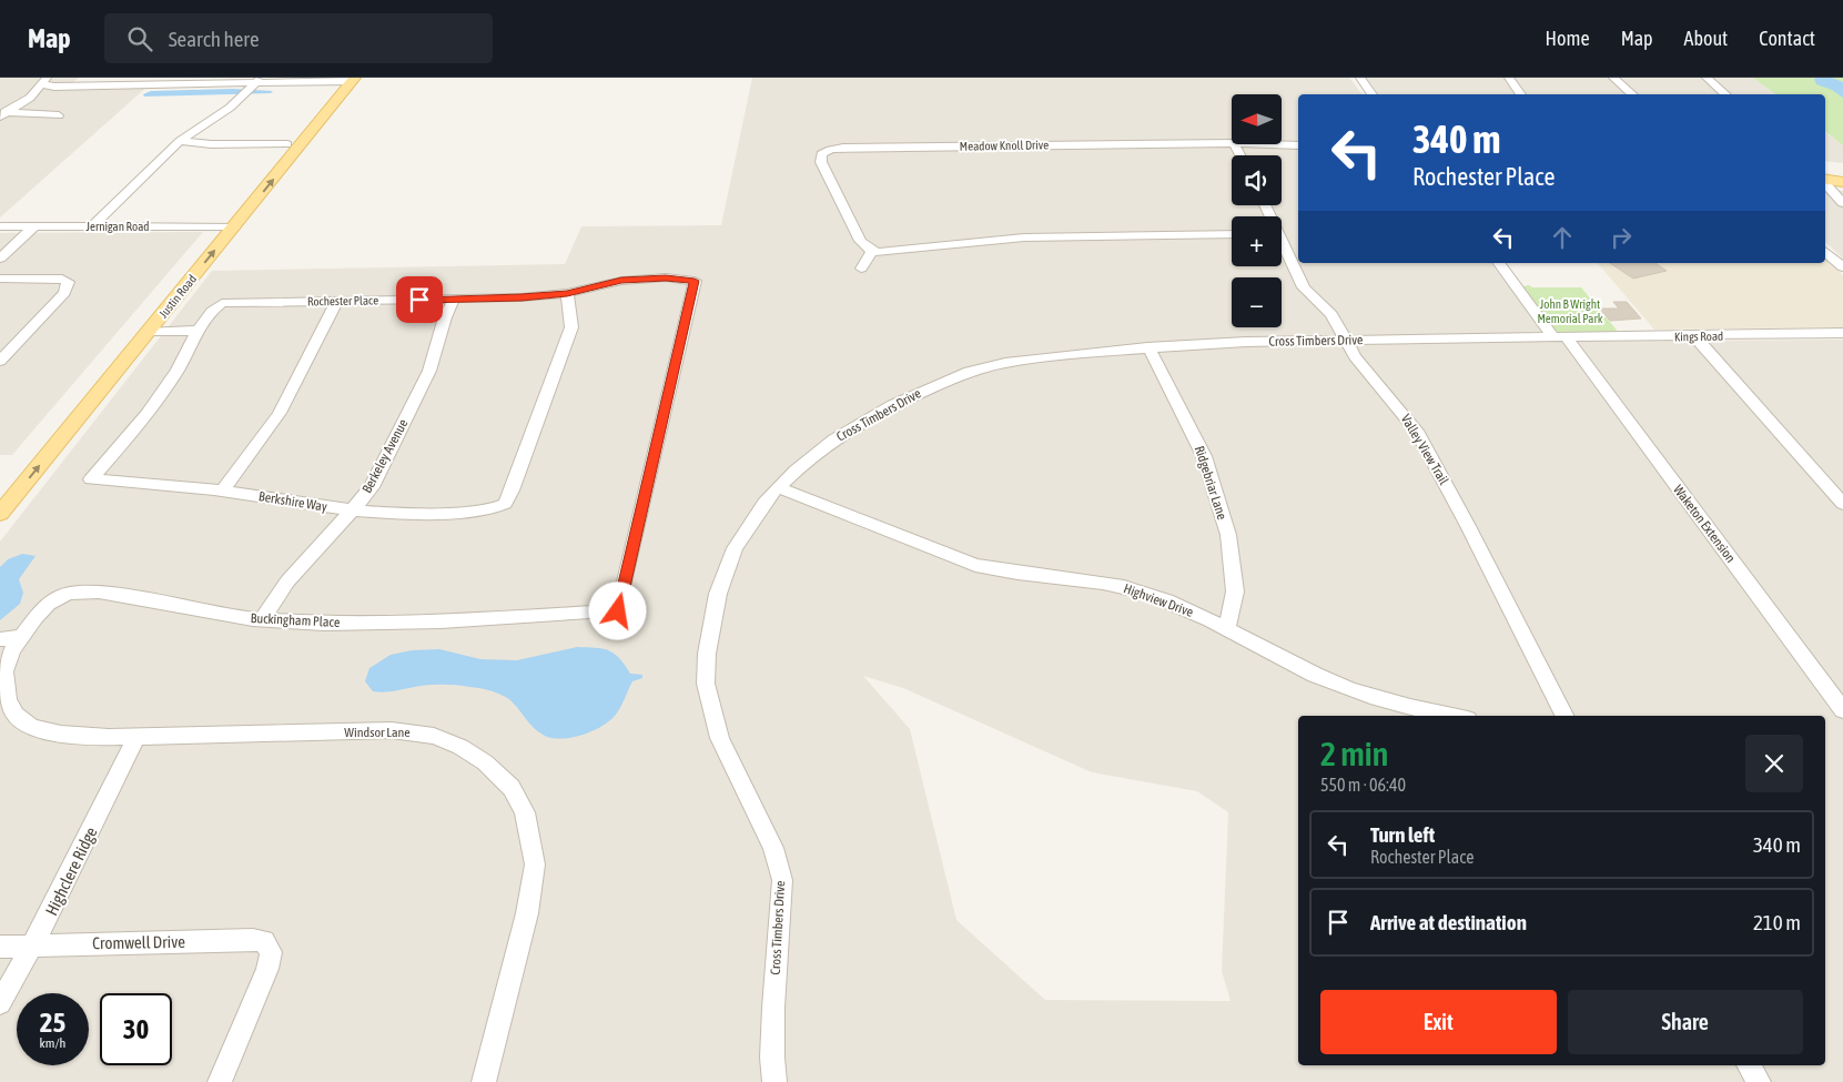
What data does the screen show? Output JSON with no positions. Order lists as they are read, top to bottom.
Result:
{
  "streets": {
    "main road": ["Justin Road"],
    "street": [
      "Meadow Knoll Drive",
      "Jernigan Road",
      "Rochester Place",
      "Kings Road",
      "Cross Timbers Drive",
      "Valley View Trail",
      "Berkeley Avenue",
      "Ridgebriar Lane",
      "Berkshire Way",
      "Waketon Extension",
      "Highview Drive",
      "Buckingham Place",
      "Windsor Lane",
      "Highclere Ridge",
      "Cromwell Drive"
    ]
  },
  "crossings": [
    ["Jernigan Road", "Justin Road"],
    ["Rochester Place", "Berkeley Avenue"],
    ["Rochester Place", "Berkshire Way"],
    ["Rochester Place", "Buckingham Place"],
    ["Kings Road", "Cross Timbers Drive"],
    ["Kings Road", "Waketon Extension"],
    ["Cross Timbers Drive", "Valley View Trail"],
    ["Cross Timbers Drive", "Ridgebriar Lane"],
    ["Cross Timbers Drive", "Waketon Extension"],
    ["Cross Timbers Drive", "Highview Drive"],
    ["Berkeley Avenue", "Berkshire Way"],
    ["Berkeley Avenue", "Buckingham Place"],
    ["Ridgebriar Lane", "Highview Drive"],
    ["Buckingham Place", "Windsor Lane"],
    ["Windsor Lane", "Highclere Ridge"],
    ["Highclere Ridge", "Cromwell Drive"]
  ],
  "parks": ["John B Wright Memorial Park"],
  "north": "left",
  "page": {
    "header": "Map",
    "search": "Search here",
    "nav": [
      "Home",
      "Map",
      "About",
      "Contact"
    ],
    "map_buttons": ["+", "−"],
    "turn": ["340 m", "Rochester Place"],
    "heading": ["2 min", "550 m · 06:40"],
    "list": [
      {
        "name": "Turn left",
        "note": "Rochester Place",
        "value": "340 m"
      },
      {
        "name": "Arrive at destination",
        "value": "210 m"
      }
    ],
    "buttons": ["Exit", "Share"],
    "speed": "25 km/h",
    "limit": "30"
  }
}
